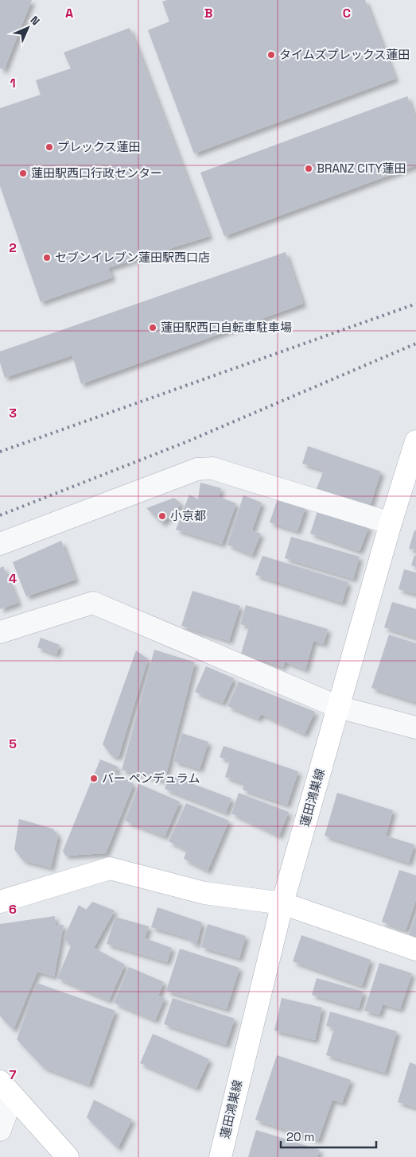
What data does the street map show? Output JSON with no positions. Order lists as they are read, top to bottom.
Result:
{
  "streets": {
    "main road": ["蓮田鴻巣線"]
  },
  "places": [
    "タイムズプレックス蓮田",
    "プレックス蓮田",
    "BRANZ CITY蓮田",
    "蓮田駅西口行政センター",
    "セブンイレブン蓮田駅西口店",
    "蓮田駅西口自転車駐車場",
    "小京都",
    "バー ペンデュラム"
  ],
  "scale_bar": "20 m",
  "north": "top right",
  "grid": {
    "columns": ["A", "B", "C"],
    "rows": [
      "1",
      "2",
      "3",
      "4",
      "5",
      "6",
      "7"
    ]
  }
}
